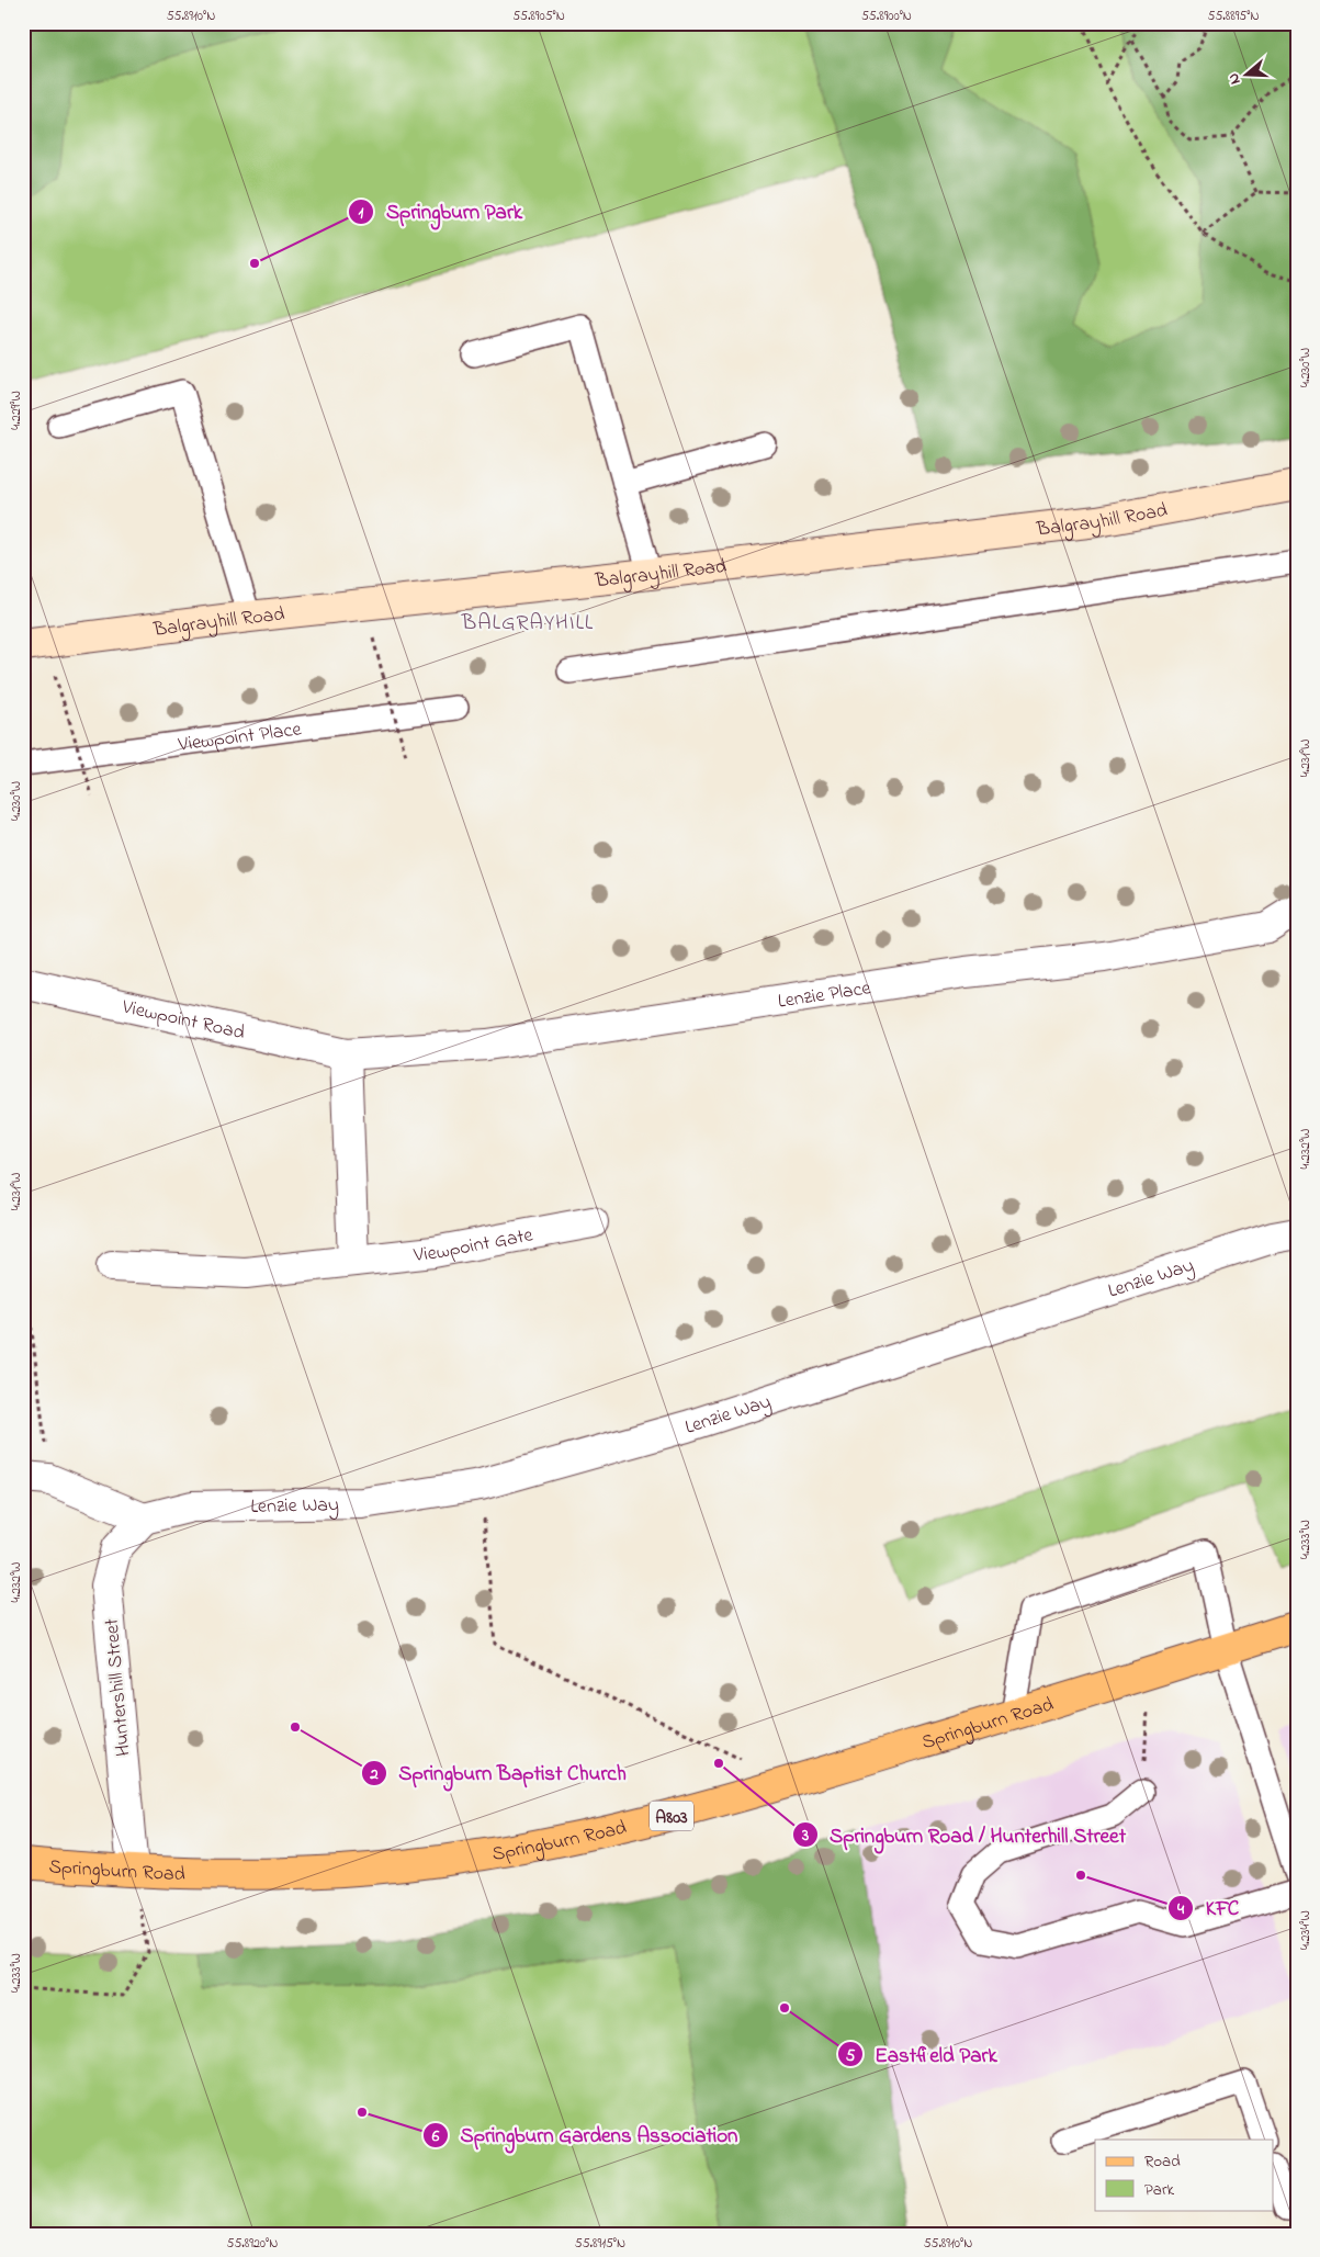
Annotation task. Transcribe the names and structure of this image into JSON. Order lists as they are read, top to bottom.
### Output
{
  "streets": {
    "main road": ["Springburn Road", "A803"],
    "street": [
      "Balgrayhill Road",
      "Lenzie Place",
      "Viewpoint Road",
      "Viewpoint Gate",
      "Lenzie Way",
      "Huntershill Street"
    ],
    "lane": ["Viewpoint Place"]
  },
  "crossings": [
    ["Lenzie Place", "Viewpoint Road"],
    ["Lenzie Way", "Huntershill Street"],
    ["Huntershill Street", "Springburn Road"]
  ],
  "districts": ["BALGRAYHILL"],
  "places": [
    "Springburn Park",
    "Springburn Baptist Church",
    "Springburn Road / Hunterhill Street",
    "KFC",
    "Eastfield Park",
    "Springburn Gardens Association"
  ],
  "legend": ["Road", "Park"],
  "north": "left",
  "coordinates": [
    "55.8910°N",
    "55.8905°N",
    "55.8900°N",
    "55.8895°N",
    "4.230°W",
    "4.229°W",
    "4.231°W",
    "4.232°W",
    "4.233°W",
    "4.234°W",
    "55.8920°N",
    "55.8915°N"
  ]
}
